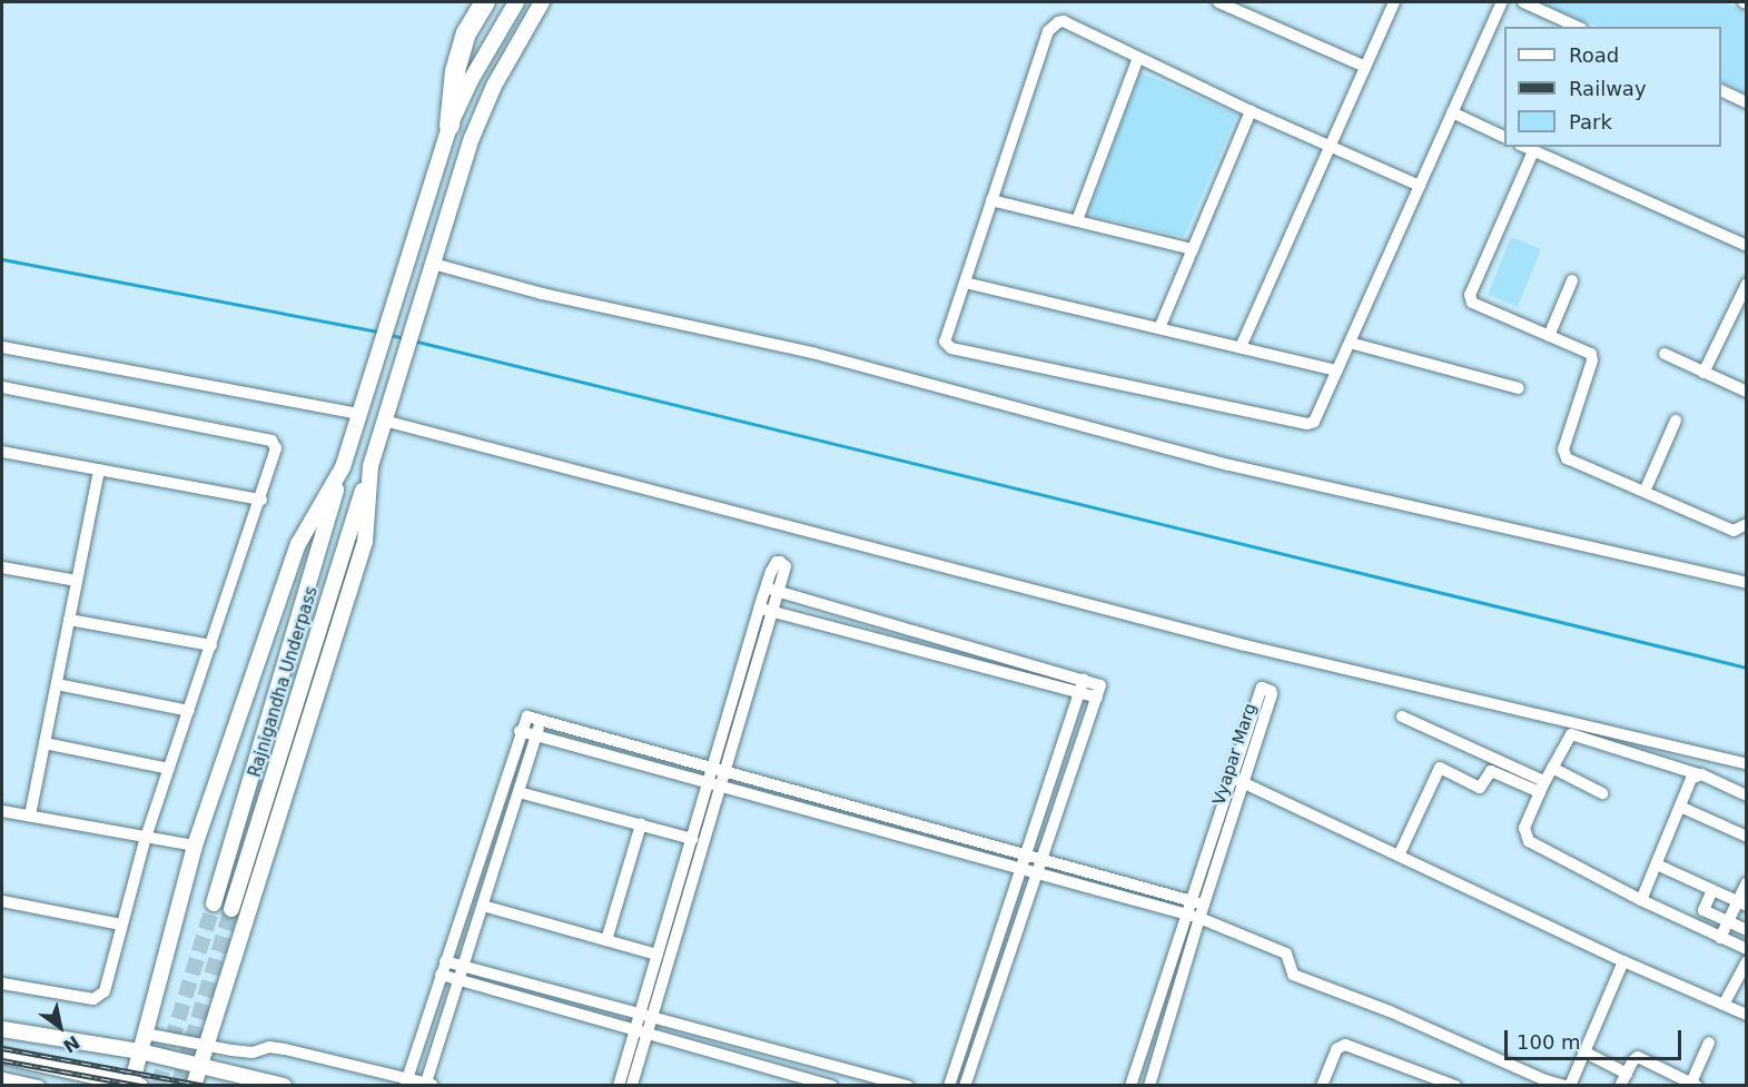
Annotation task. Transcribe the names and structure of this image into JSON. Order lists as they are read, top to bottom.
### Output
{
  "streets": {
    "main road": ["Rajnigandha Underpass"],
    "street": ["Vyapar Marg"]
  },
  "legend": ["Road", "Railway", "Park"],
  "scale_bar": "100 m",
  "north": "bottom right"
}
